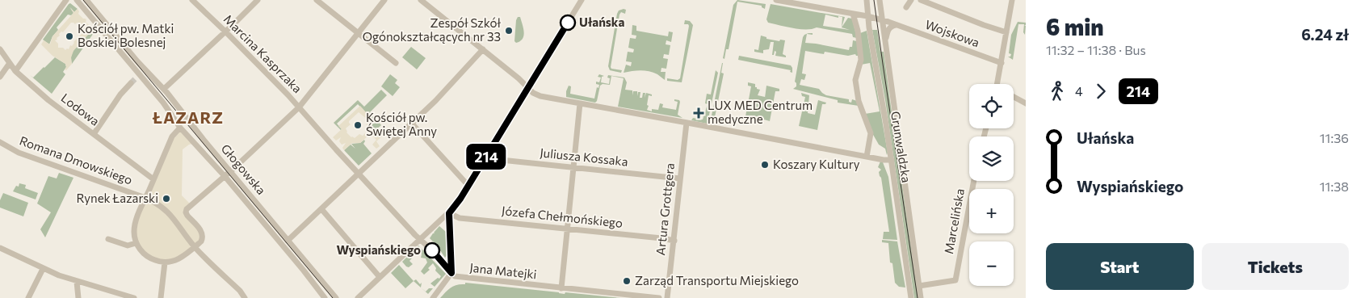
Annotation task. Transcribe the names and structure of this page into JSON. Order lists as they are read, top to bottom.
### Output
{
  "streets": {
    "street": [
      "Wojskowa",
      "Marcina Kasprzaka",
      "Lodowa",
      "Grunwaldzka",
      "Juliusza Kossaka",
      "Romana Dmowskiego",
      "Głogowska",
      "Artura Grottgera",
      "Józefa Chełmońskiego",
      "Marcelińska",
      "Jana Matejki"
    ]
  },
  "crossings": [
    ["Wojskowa", "Grunwaldzka"],
    ["Marcina Kasprzaka", "Jana Matejki"],
    ["Grunwaldzka", "Marcelińska"],
    ["Juliusza Kossaka", "Artura Grottgera"],
    ["Artura Grottgera", "Józefa Chełmońskiego"]
  ],
  "districts": ["ŁAZARZ"],
  "places": {
    "other": [
      "Ułańska",
      "Zespół Szkół Ogónokształcących nr 33",
      "Kościół pw. Matki Boskiej Bolesnej",
      "Kościół pw. Świętej Anny",
      "Koszary Kultury",
      "Rynek Łazarski",
      "Wyspiańskiego",
      "Zarząd Transportu Miejskiego"
    ],
    "health": ["LUX MED Centrum medyczne"]
  },
  "lines": ["bus line 214"],
  "page": {
    "on_map": "214",
    "heading": ["6 min", "11:32 – 11:38 · Bus", "6.24 zł"],
    "legs": ["4", "214"],
    "map_buttons": ["+", "−"],
    "list": [
      {
        "name": "Ułańska",
        "value": "11:36"
      },
      {
        "name": "Wyspiańskiego",
        "value": "11:38"
      }
    ],
    "buttons": ["Start", "Tickets"]
  }
}
